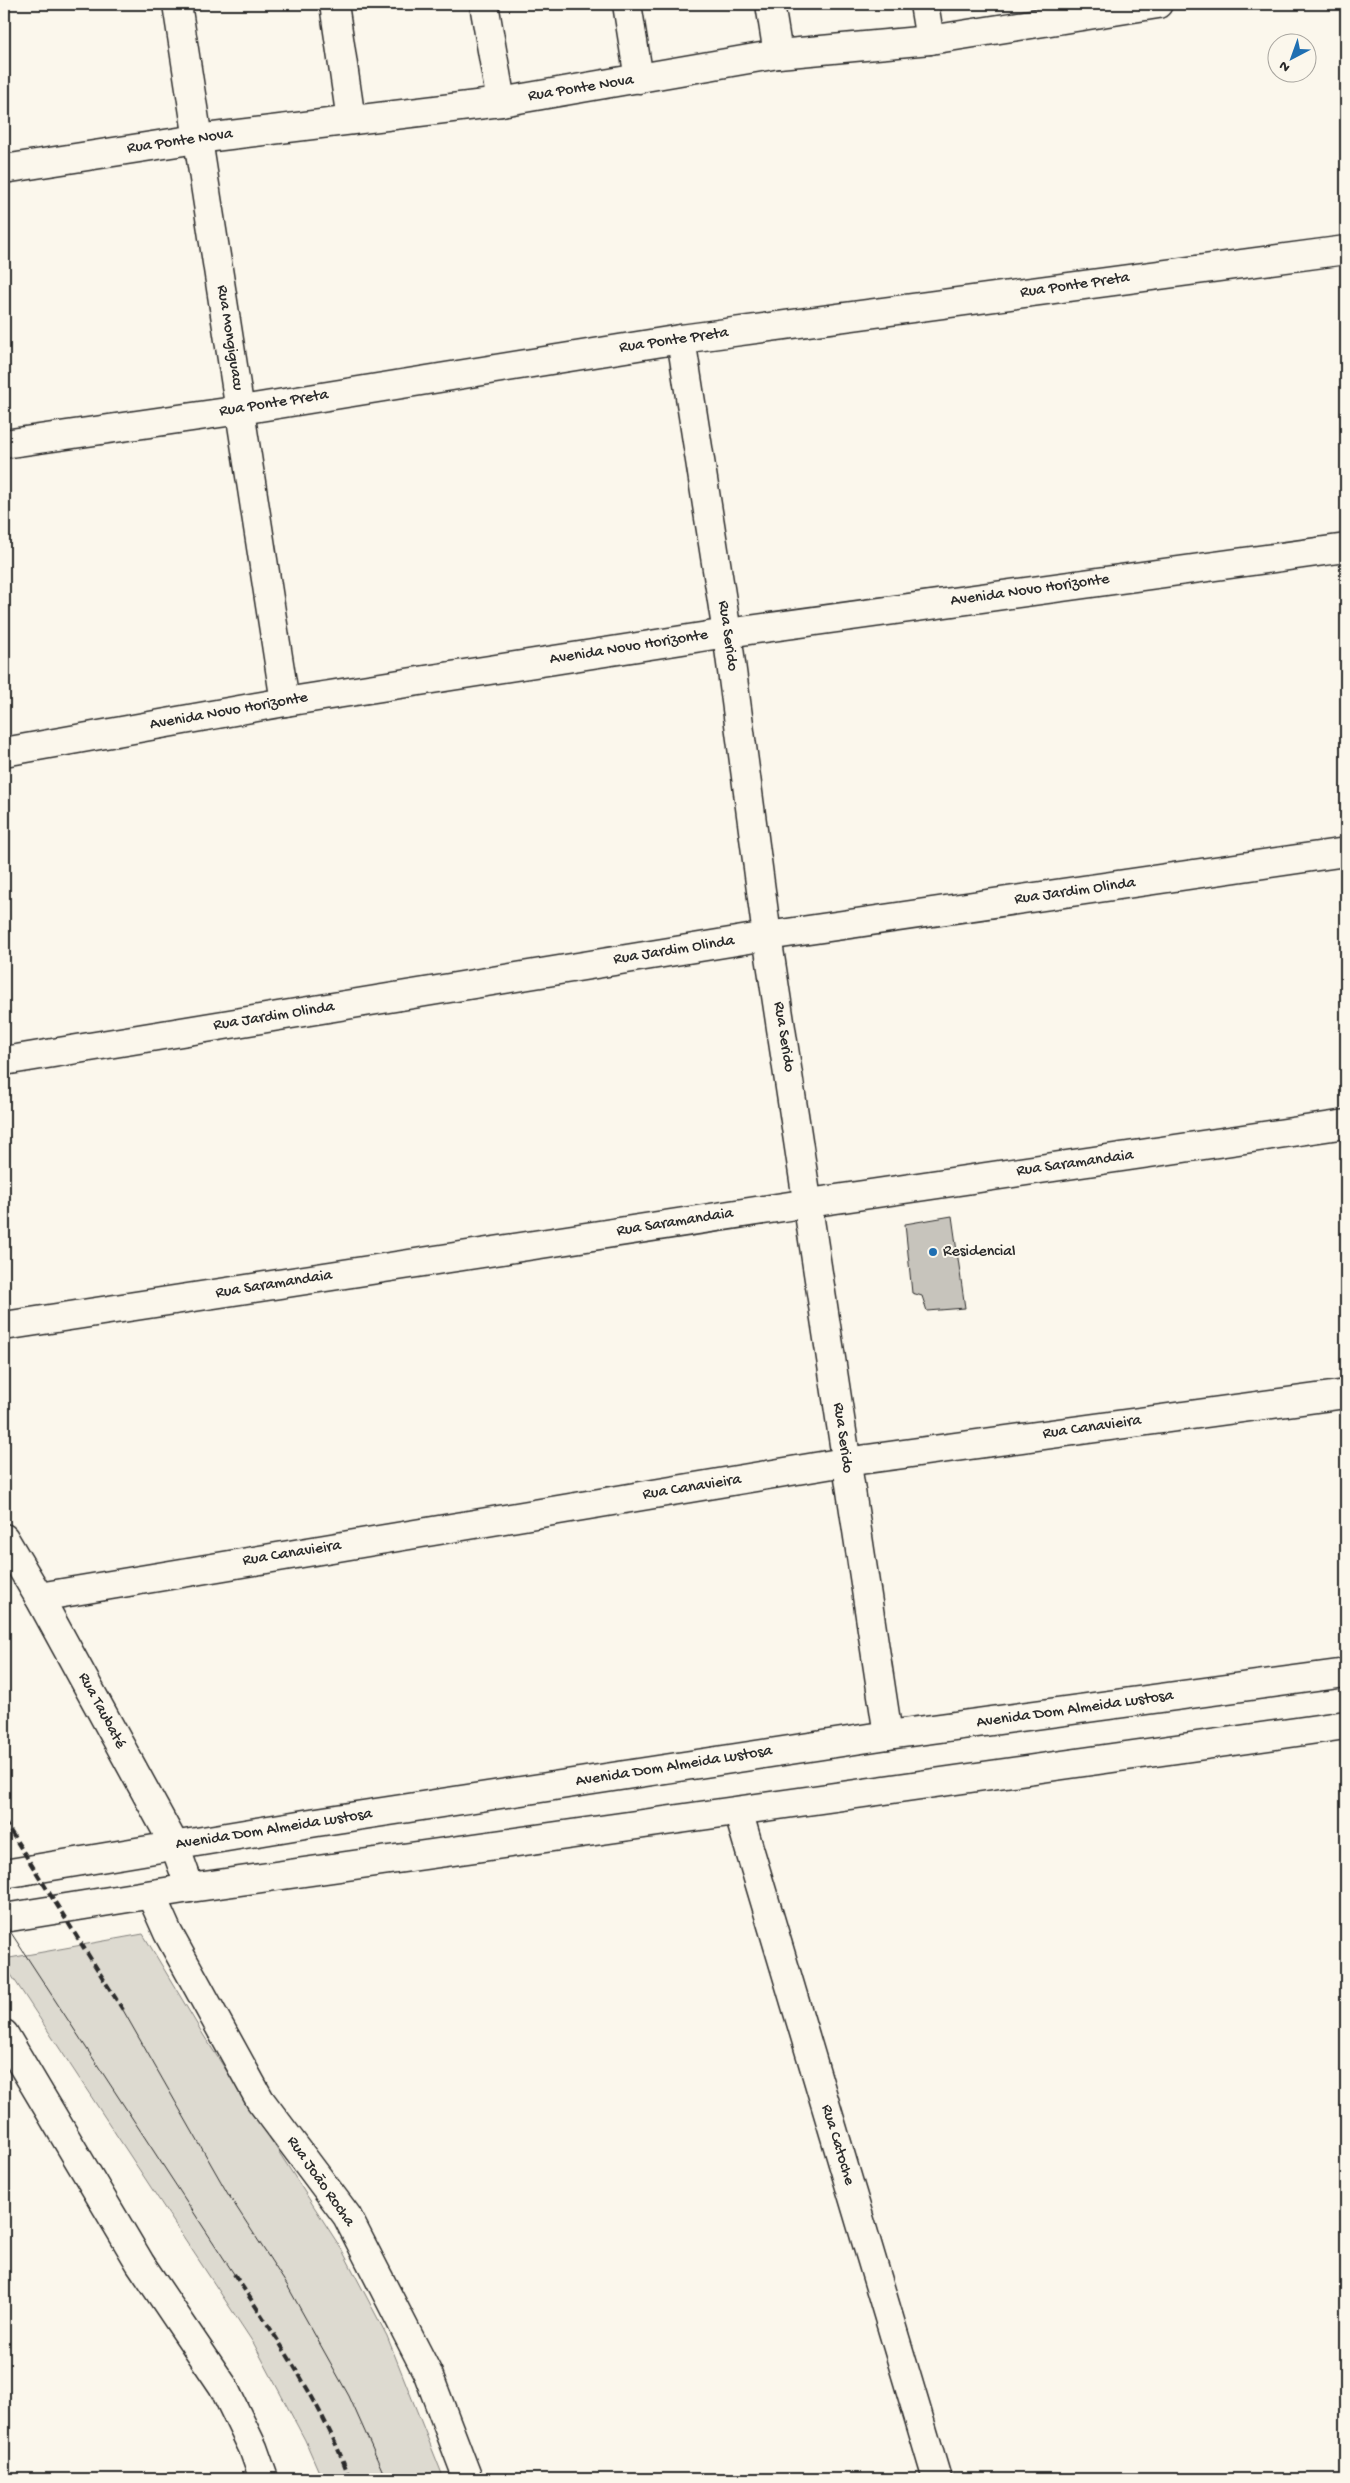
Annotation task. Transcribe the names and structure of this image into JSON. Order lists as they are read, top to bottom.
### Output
{
  "streets": {
    "street": [
      "Rua Ponte Nova",
      "Rua Ponte Preta",
      "Rua Mongiguacu",
      "Avenida Novo Horizonte",
      "Rua Serido",
      "Rua Jardim Olinda",
      "Rua Saramandaia",
      "Rua Canavieira",
      "Avenida Dom Almeida Lustosa",
      "Rua Taubaté",
      "Rua Catoche",
      "Rua João Rocha"
    ]
  },
  "crossings": [
    ["Rua Ponte Nova", "Rua Mongiguacu"],
    ["Rua Ponte Preta", "Rua Mongiguacu"],
    ["Rua Ponte Preta", "Rua Serido"],
    ["Rua Mongiguacu", "Avenida Novo Horizonte"],
    ["Avenida Novo Horizonte", "Rua Serido"],
    ["Rua Serido", "Rua Jardim Olinda"],
    ["Rua Serido", "Rua Saramandaia"],
    ["Rua Serido", "Rua Canavieira"],
    ["Rua Serido", "Avenida Dom Almeida Lustosa"],
    ["Rua Canavieira", "Rua Taubaté"],
    ["Avenida Dom Almeida Lustosa", "Rua Taubaté"]
  ],
  "places": ["Residencial"],
  "north": "bottom left"
}
